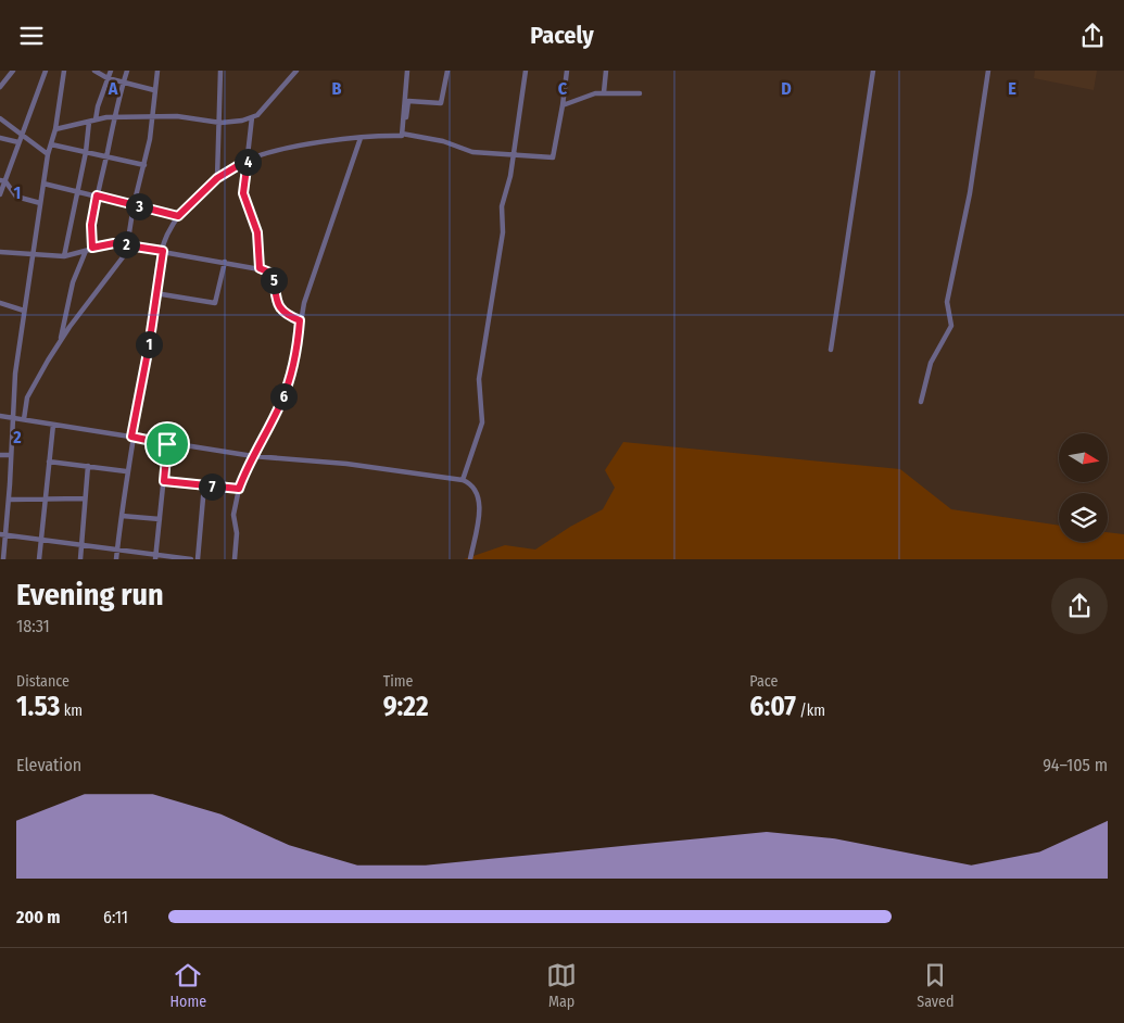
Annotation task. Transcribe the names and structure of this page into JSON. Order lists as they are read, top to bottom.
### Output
{
  "north": "right",
  "page": {
    "header": "Pacely",
    "pins": [
      "4",
      "3",
      "2",
      "5",
      "1",
      "6",
      "7"
    ],
    "heading": ["Evening run", "18:31"],
    "stats": [
      ["Distance", "1.53 km"],
      ["Time", "9:22"],
      ["Pace", "6:07 /km"]
    ],
    "chart": ["Elevation", "94–105 m"],
    "list": [
      {
        "name": "200 m",
        "note": "6:11"
      }
    ],
    "tabs": ["Home", "Map", "Saved"]
  },
  "grid": {
    "columns": [
      "A",
      "B",
      "C",
      "D",
      "E"
    ],
    "rows": ["1", "2"]
  }
}
